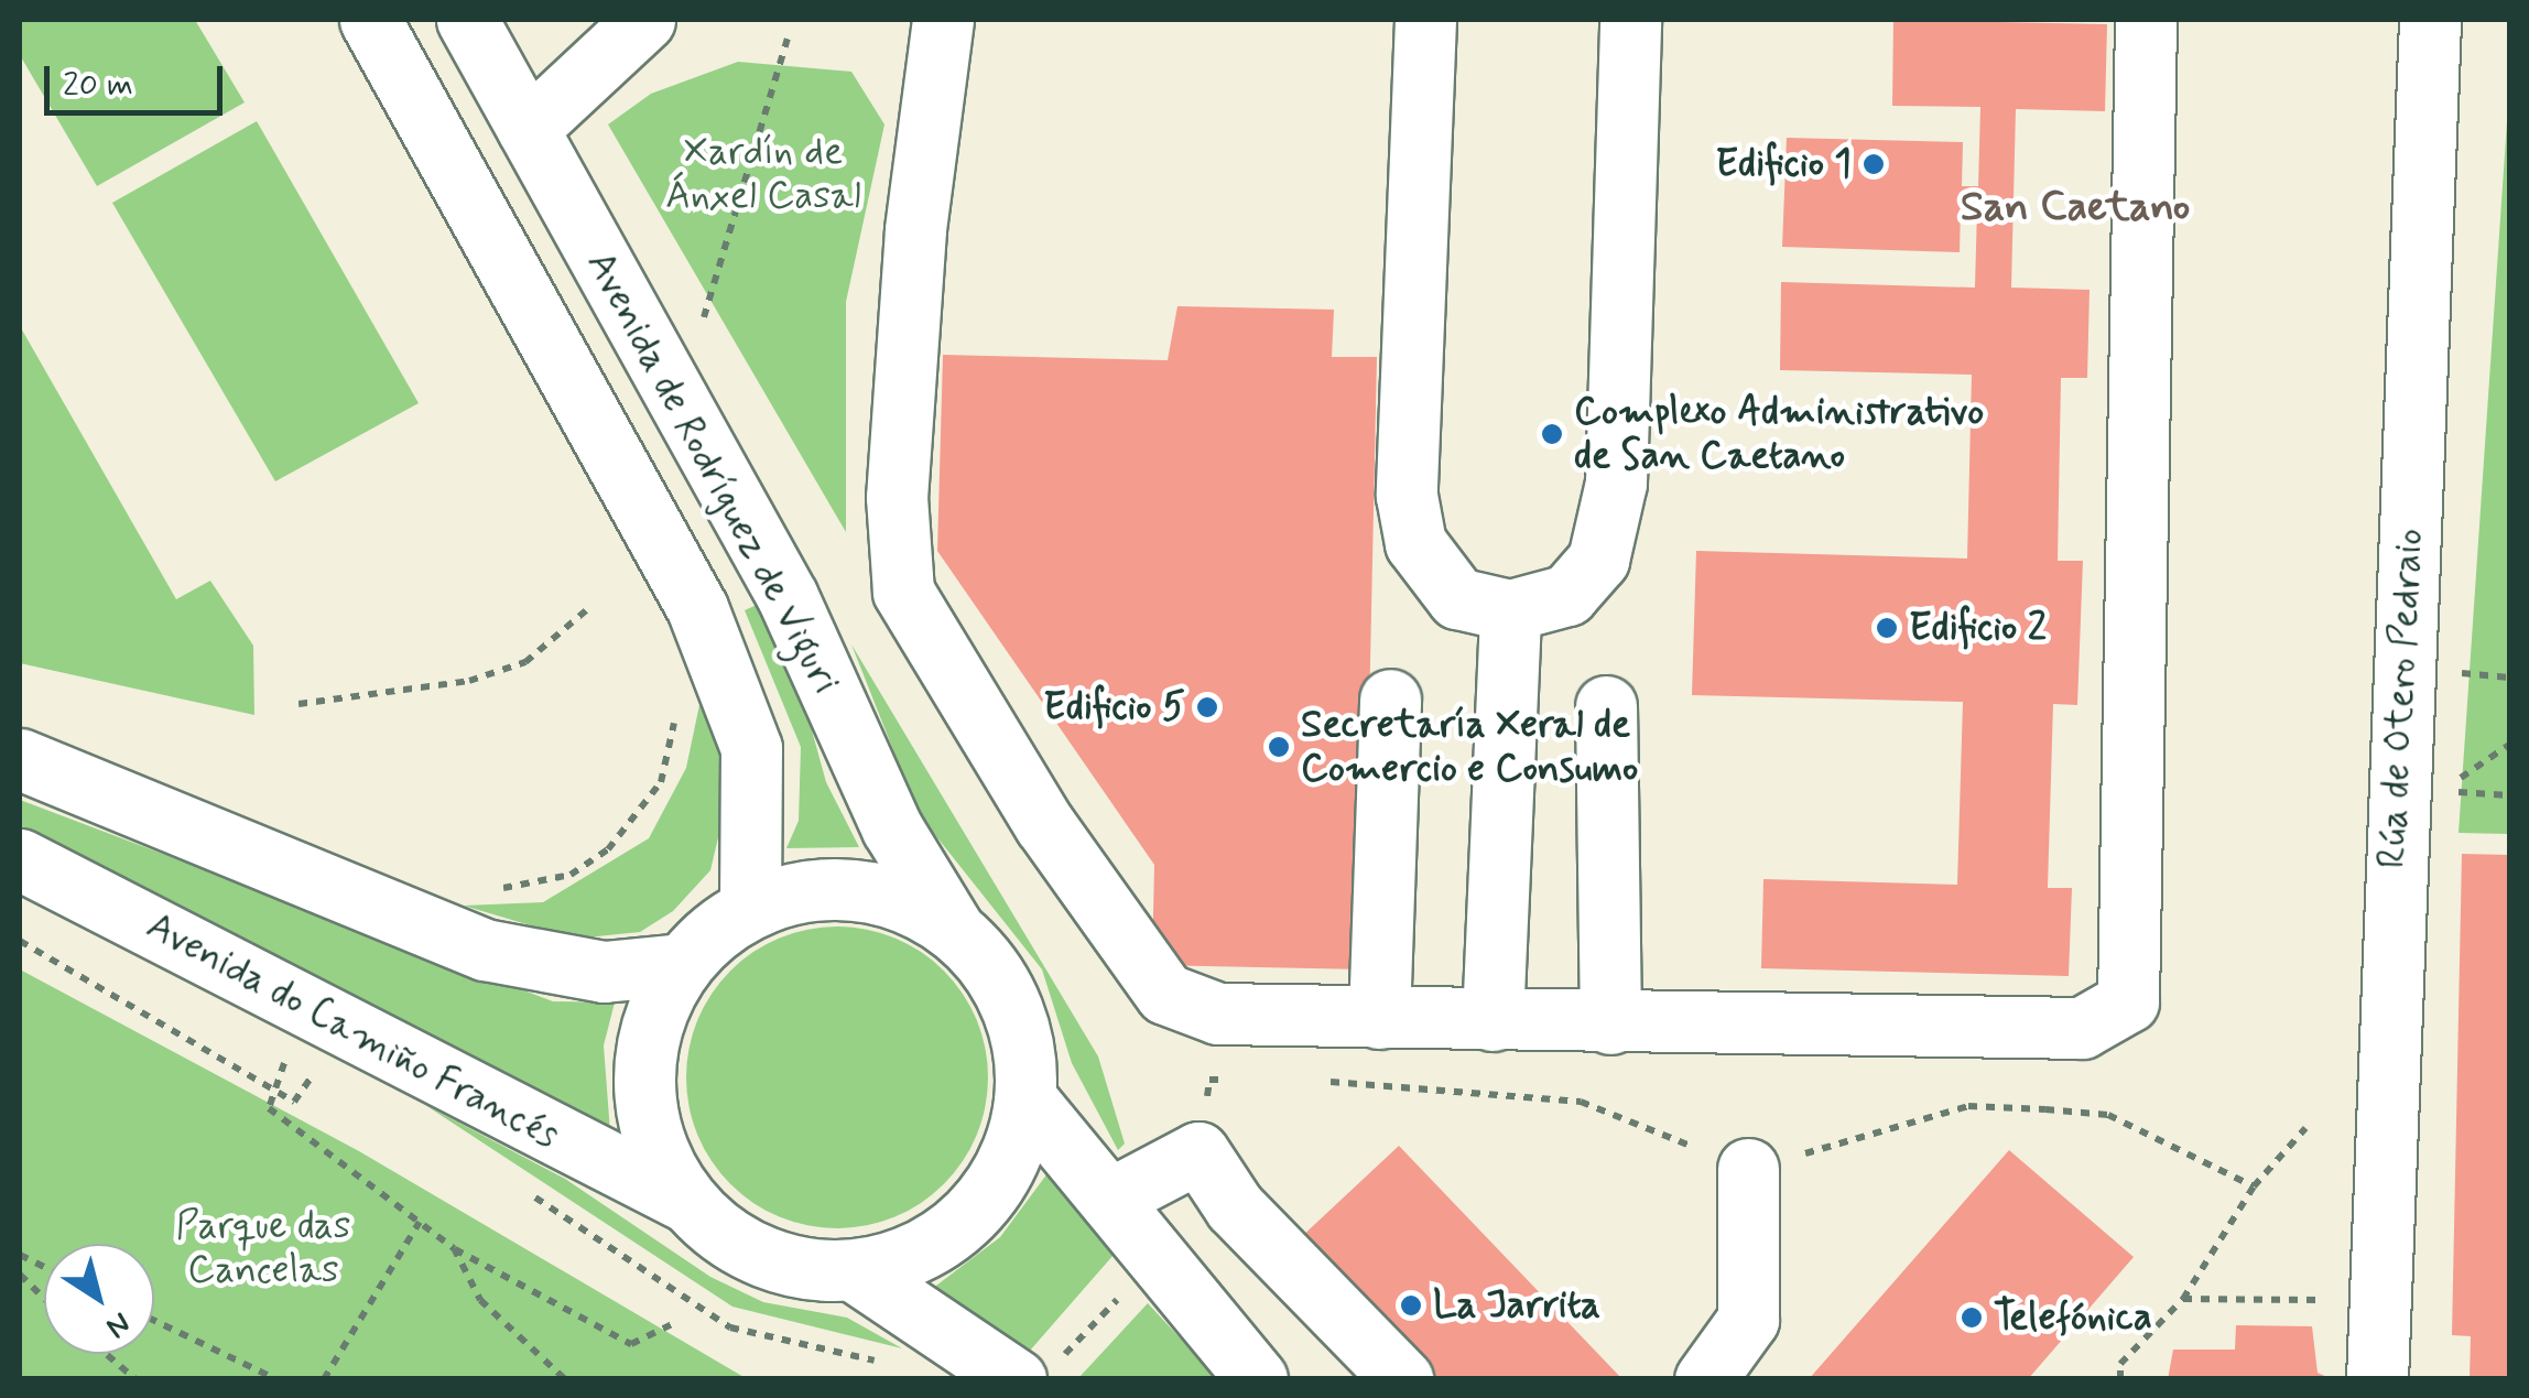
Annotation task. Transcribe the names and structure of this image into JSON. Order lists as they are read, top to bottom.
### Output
{
  "streets": {
    "main road": ["Avenida de Rodríguez de Viguri", "Rúa de Otero Pedraio", "Avenida do Camiño Francés"]
  },
  "crossings": [
    ["Avenida de Rodríguez de Viguri", "Avenida do Camiño Francés"]
  ],
  "districts": ["San Caetano"],
  "parks": ["Xardín de Ánxel Casal", "Parque das Cancelas"],
  "places": [
    "Edificio 1",
    "Complexo Administrativo de San Caetano",
    "Edificio 2",
    "Edificio 5",
    "Secretaría Xeral de Comercio e Consumo",
    "La Jarrita",
    "Telefónica"
  ],
  "scale_bar": "20 m",
  "north": "bottom right"
}
